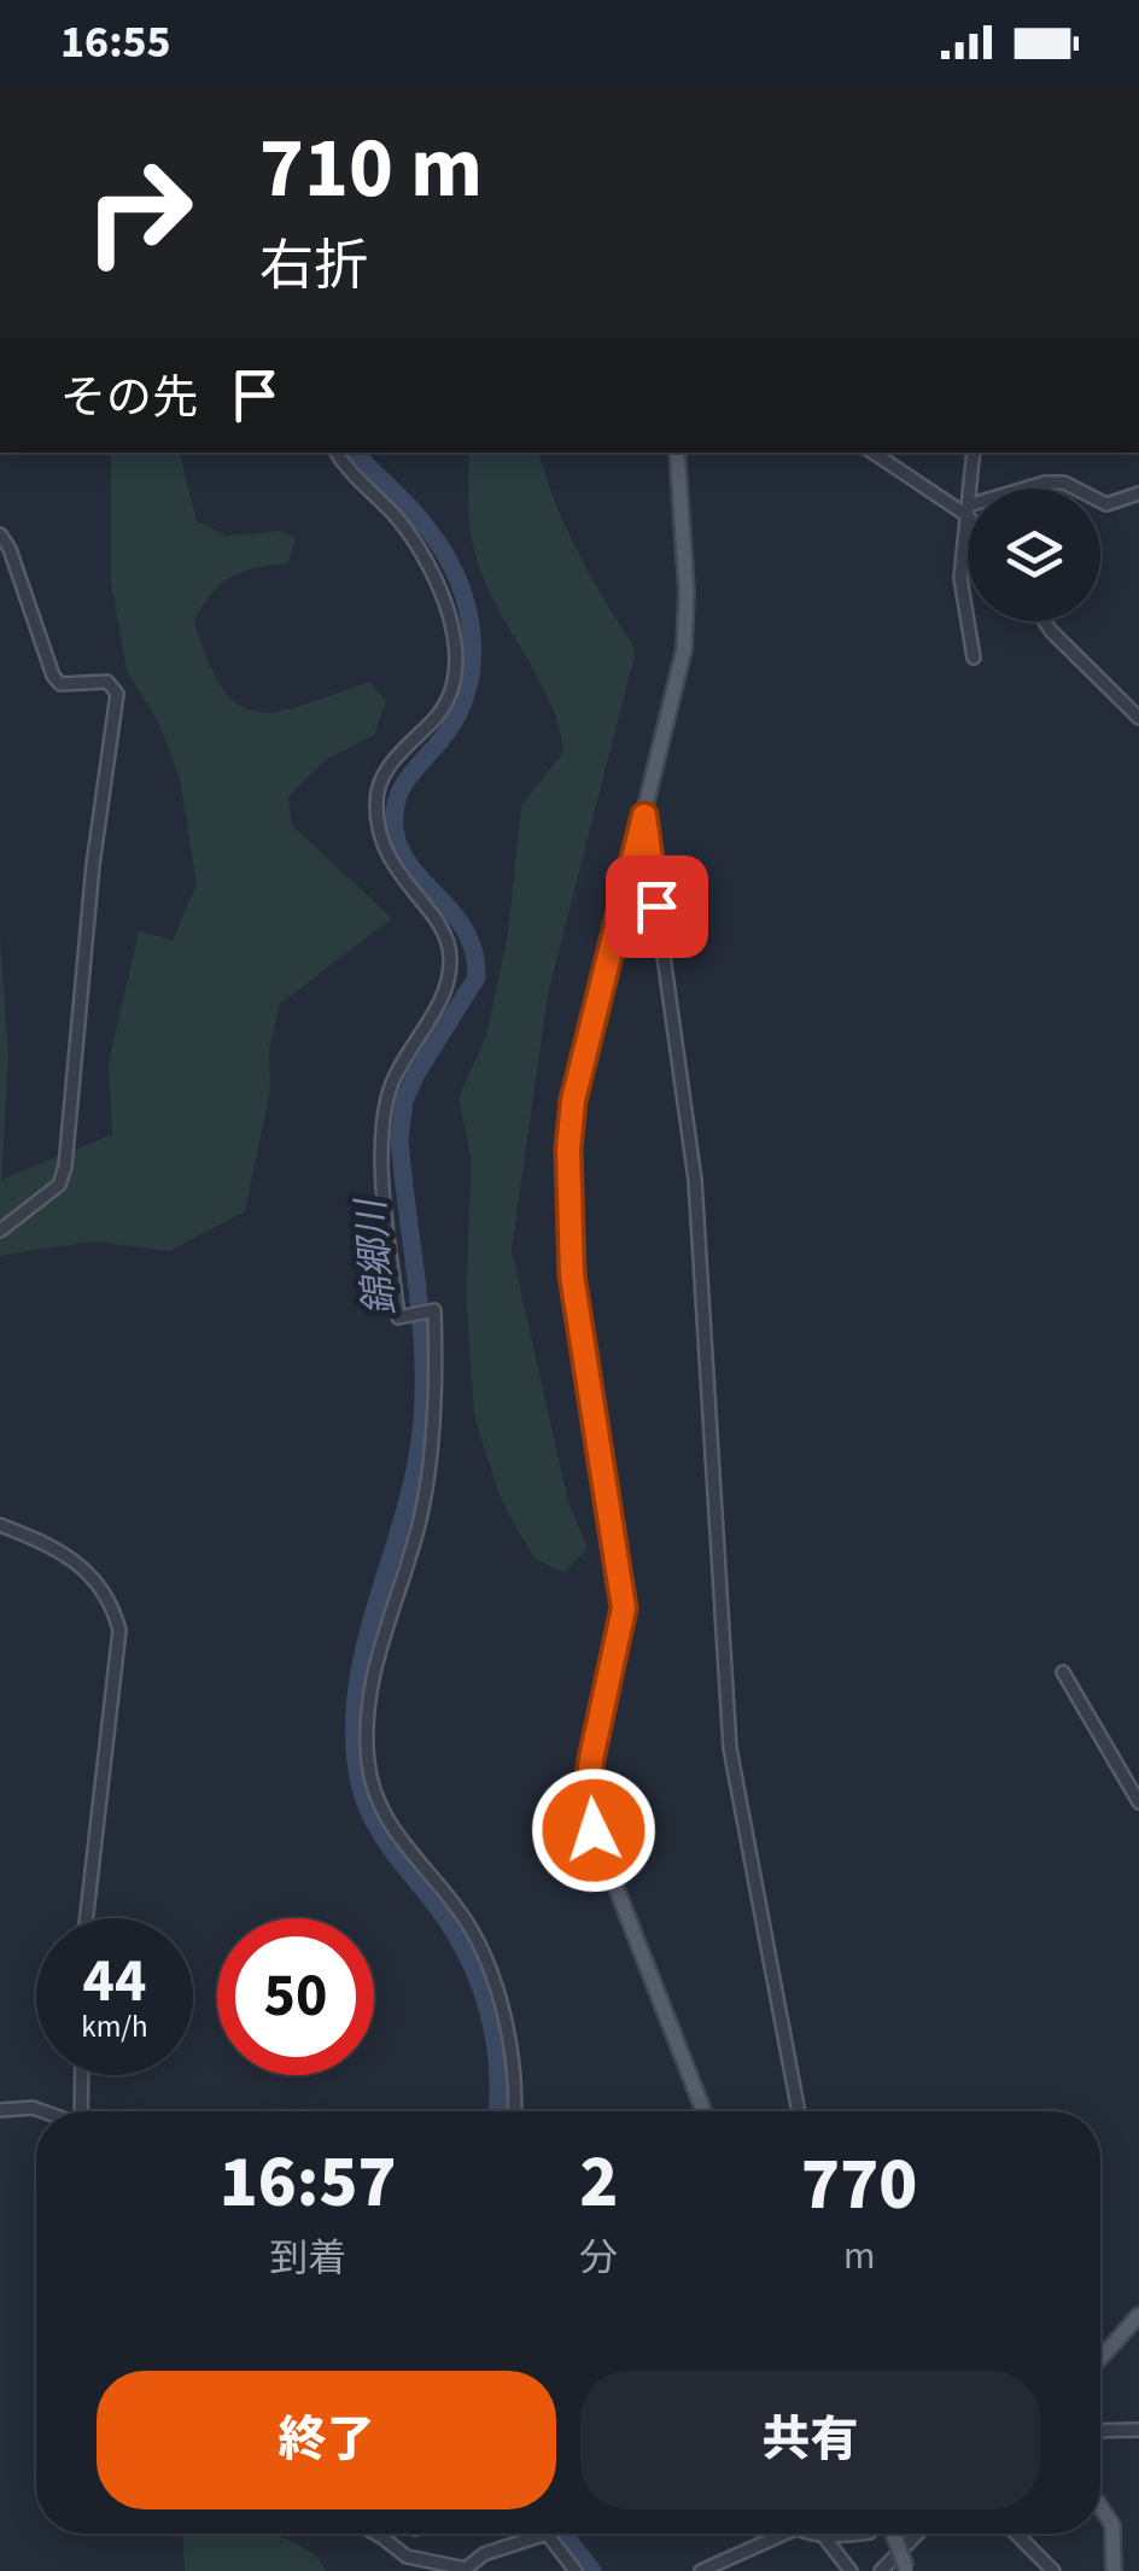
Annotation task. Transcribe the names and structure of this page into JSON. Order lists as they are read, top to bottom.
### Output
{
  "water": ["錦郷川"],
  "page": {
    "status": "16:55",
    "turn": ["710 m", "右折"],
    "then": "その先",
    "speed": "44 km/h",
    "limit": "50",
    "eta": [
      "16:57",
      "到着",
      "2",
      "分",
      "770",
      "m"
    ],
    "buttons": ["終了", "共有"]
  }
}
